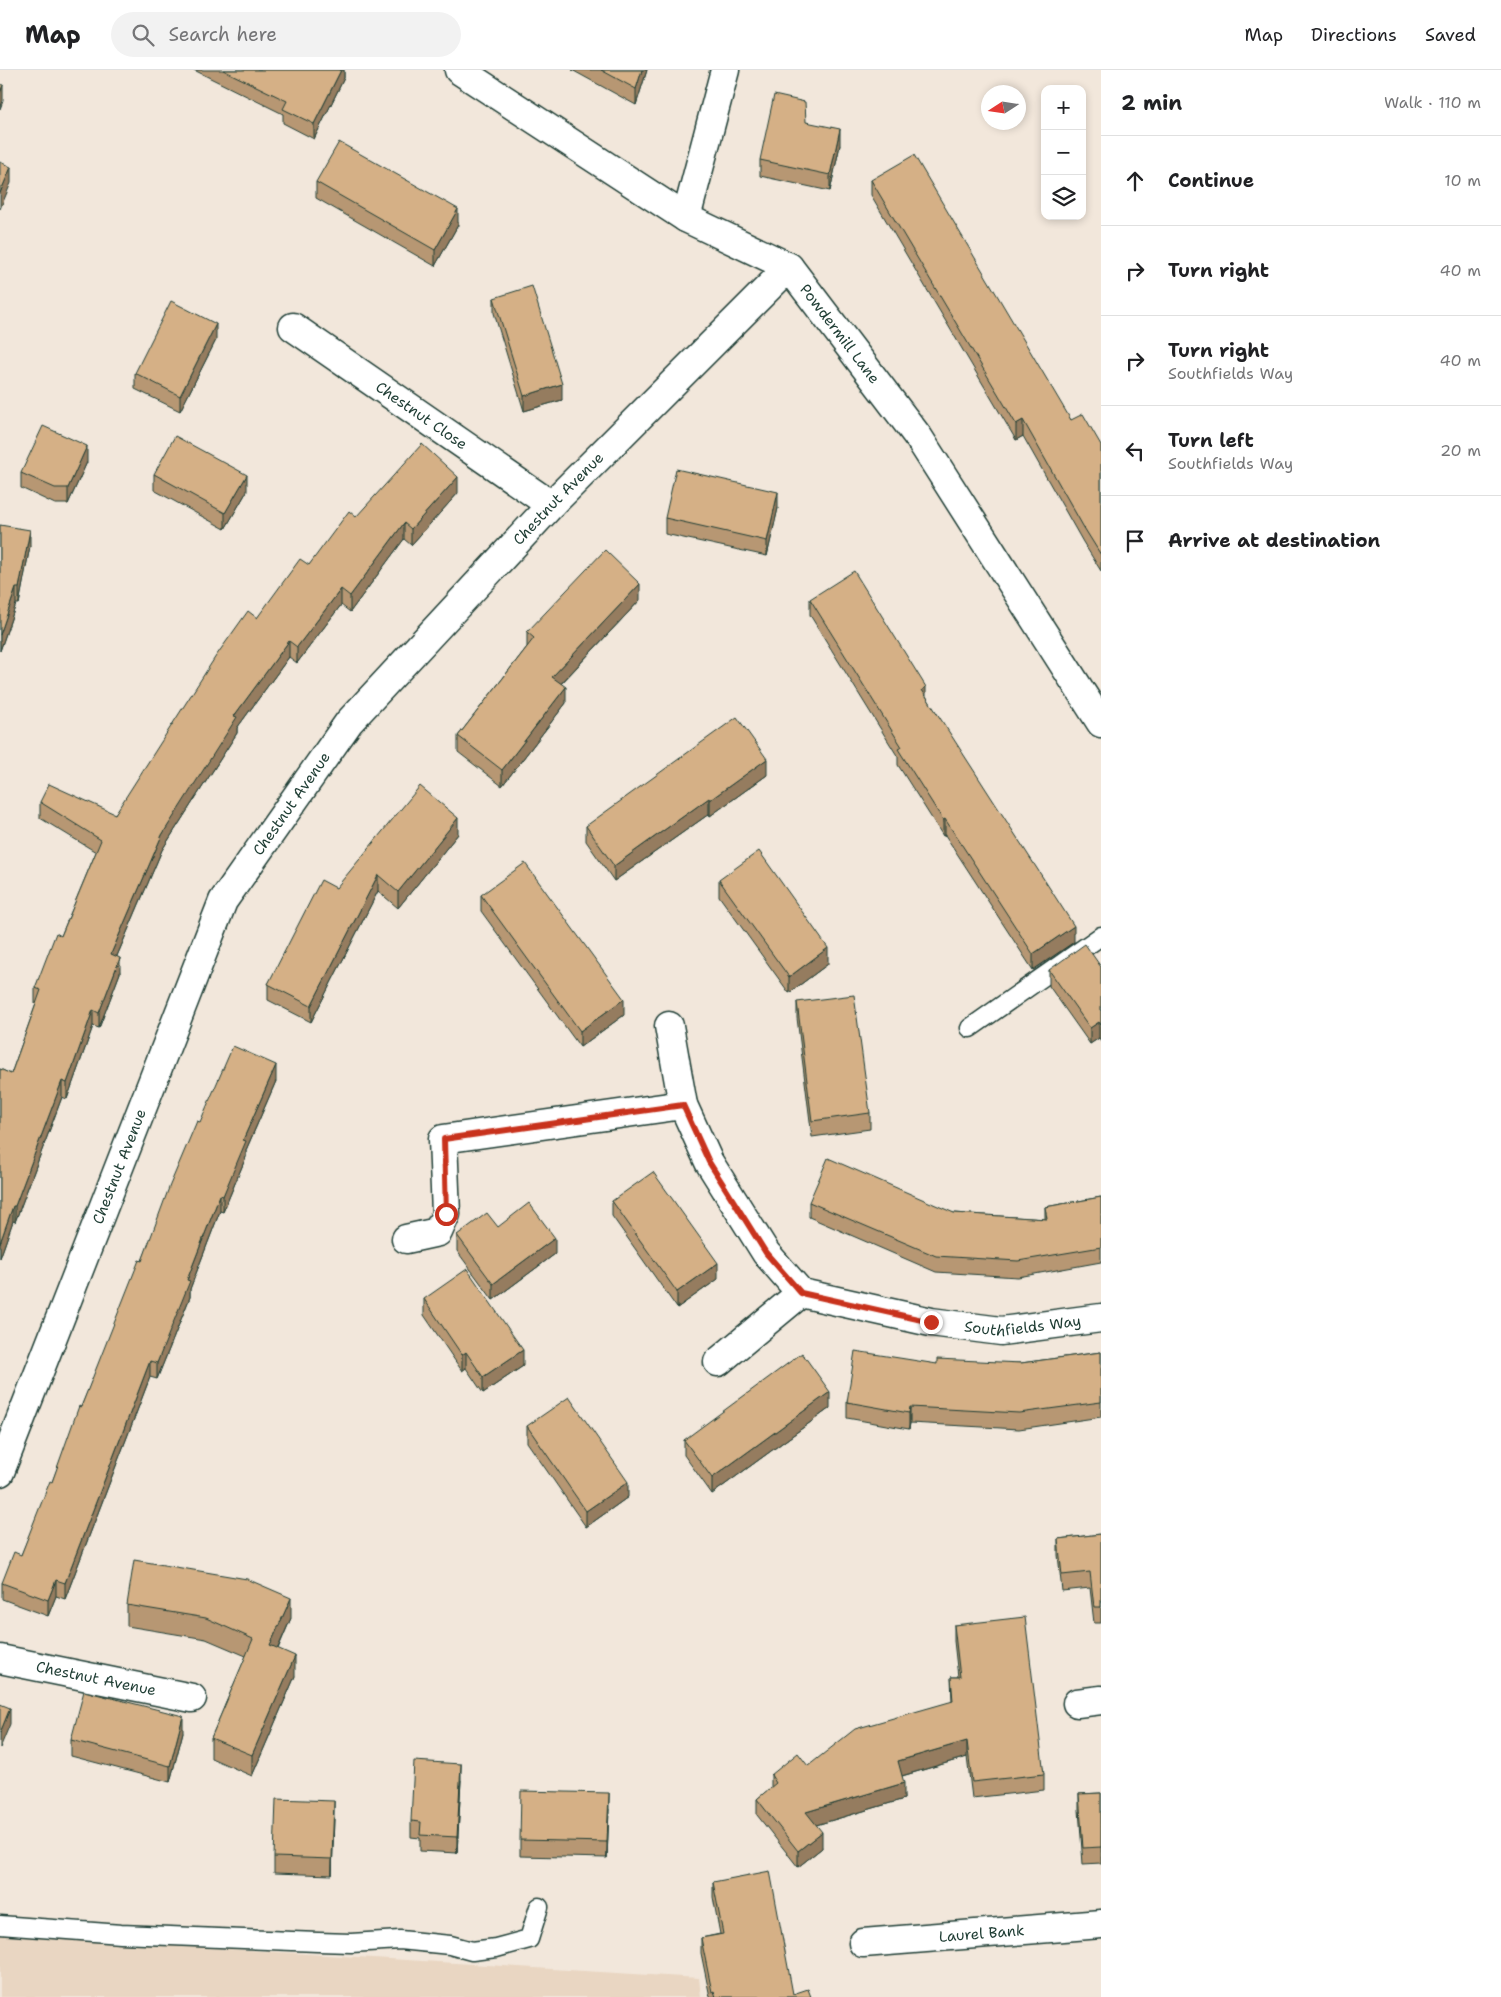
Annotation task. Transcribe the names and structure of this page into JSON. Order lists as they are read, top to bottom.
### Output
{
  "streets": {
    "street": [
      "Powdermill Lane",
      "Chestnut Close",
      "Chestnut Avenue",
      "Southfields Way",
      "Laurel Bank"
    ]
  },
  "crossings": [
    ["Powdermill Lane", "Chestnut Avenue"],
    ["Chestnut Close", "Chestnut Avenue"]
  ],
  "north": "left",
  "page": {
    "header": "Map",
    "search": "Search here",
    "nav": ["Map", "Directions", "Saved"],
    "heading": ["2 min", "Walk · 110 m"],
    "map_buttons": ["+", "−"],
    "list": [
      ["Continue", "10 m"],
      ["Turn right", "40 m"],
      ["Turn right", "Southfields Way", "40 m"],
      ["Turn left", "Southfields Way", "20 m"],
      "Arrive at destination"
    ]
  }
}
